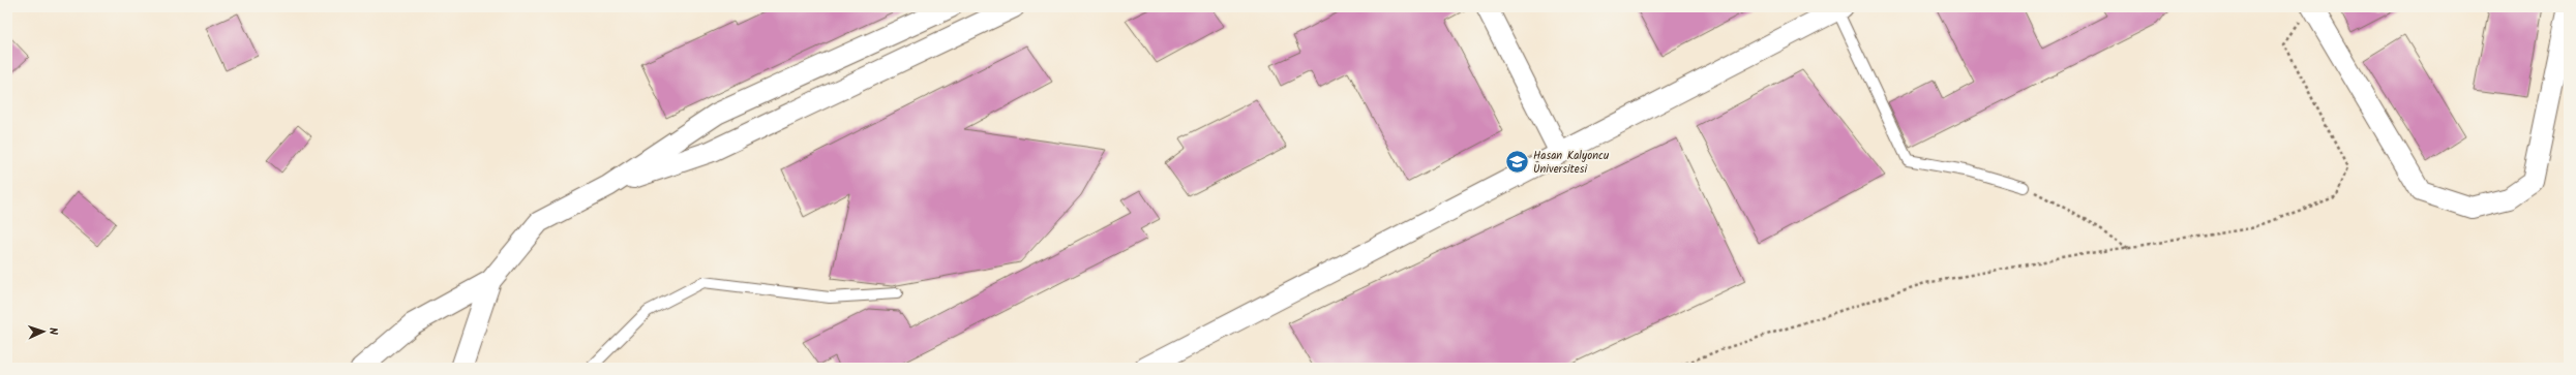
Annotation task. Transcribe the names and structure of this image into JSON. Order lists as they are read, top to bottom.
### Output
{
  "places": {
    "school or university": ["Hasan Kalyoncu Üniversitesi"]
  },
  "north": "right"
}
